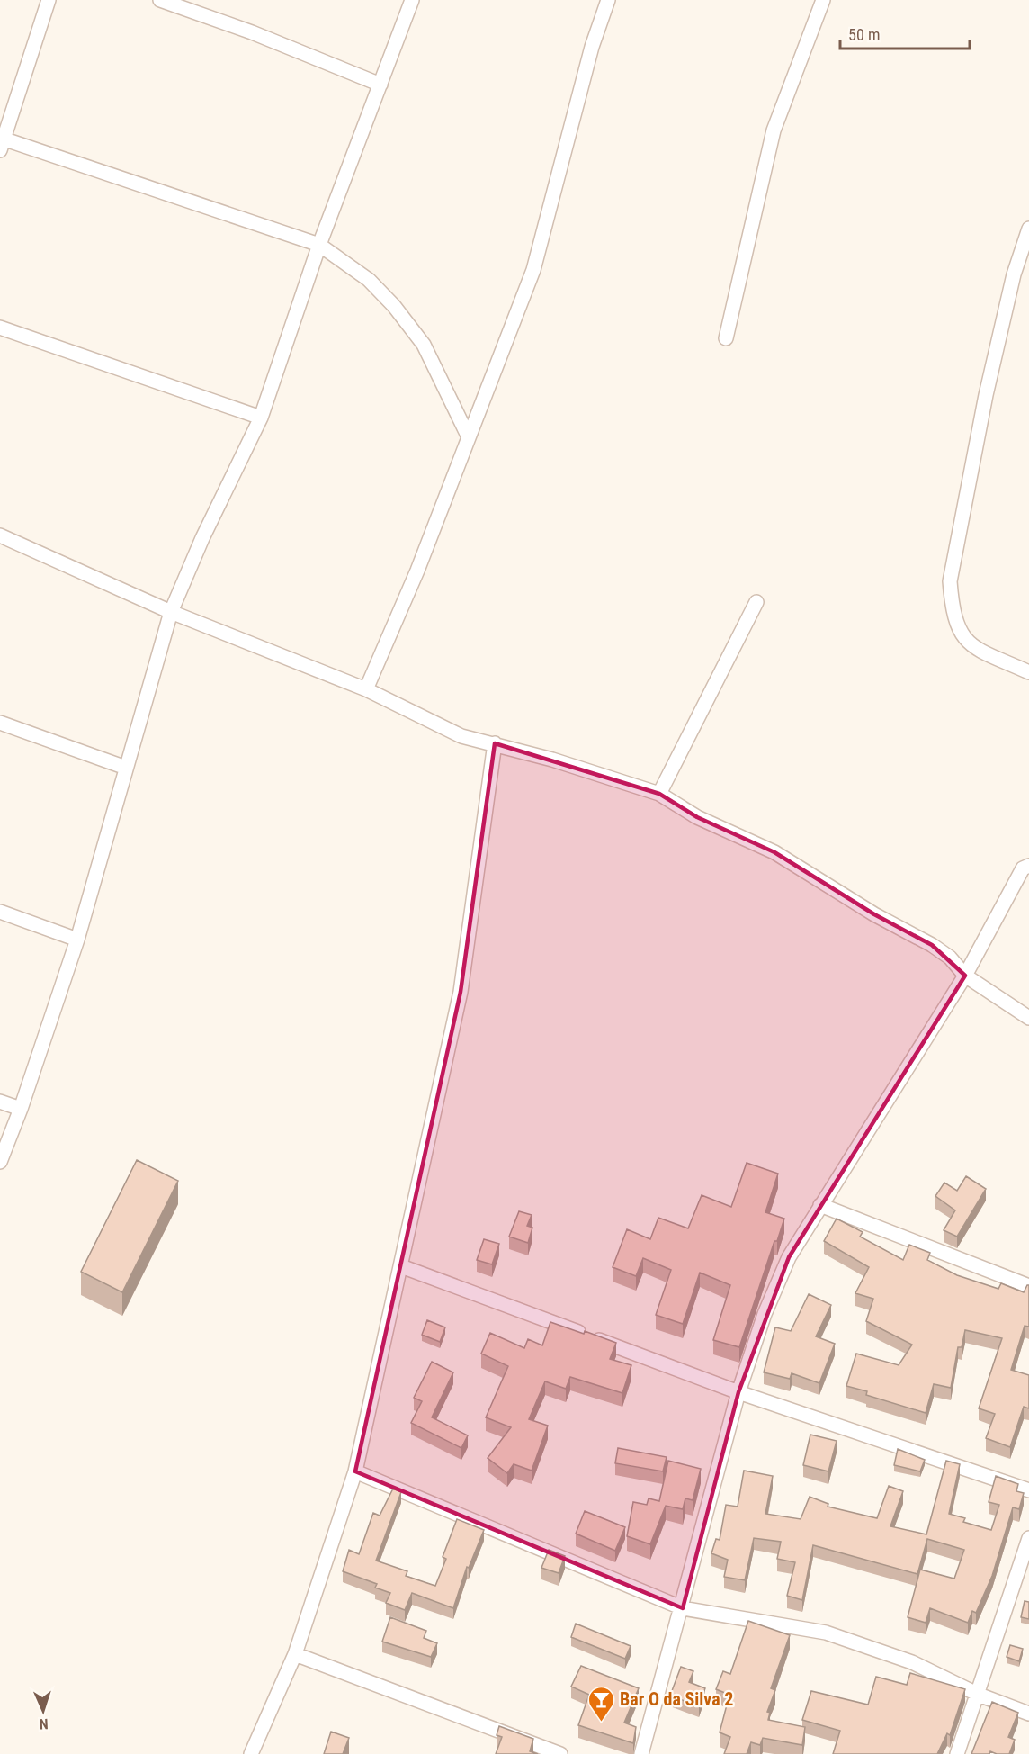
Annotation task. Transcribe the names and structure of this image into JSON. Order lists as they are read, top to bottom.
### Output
{
  "places": {
    "bar": ["Bar O da Silva 2"]
  },
  "scale_bar": "50 m",
  "north": "bottom"
}
